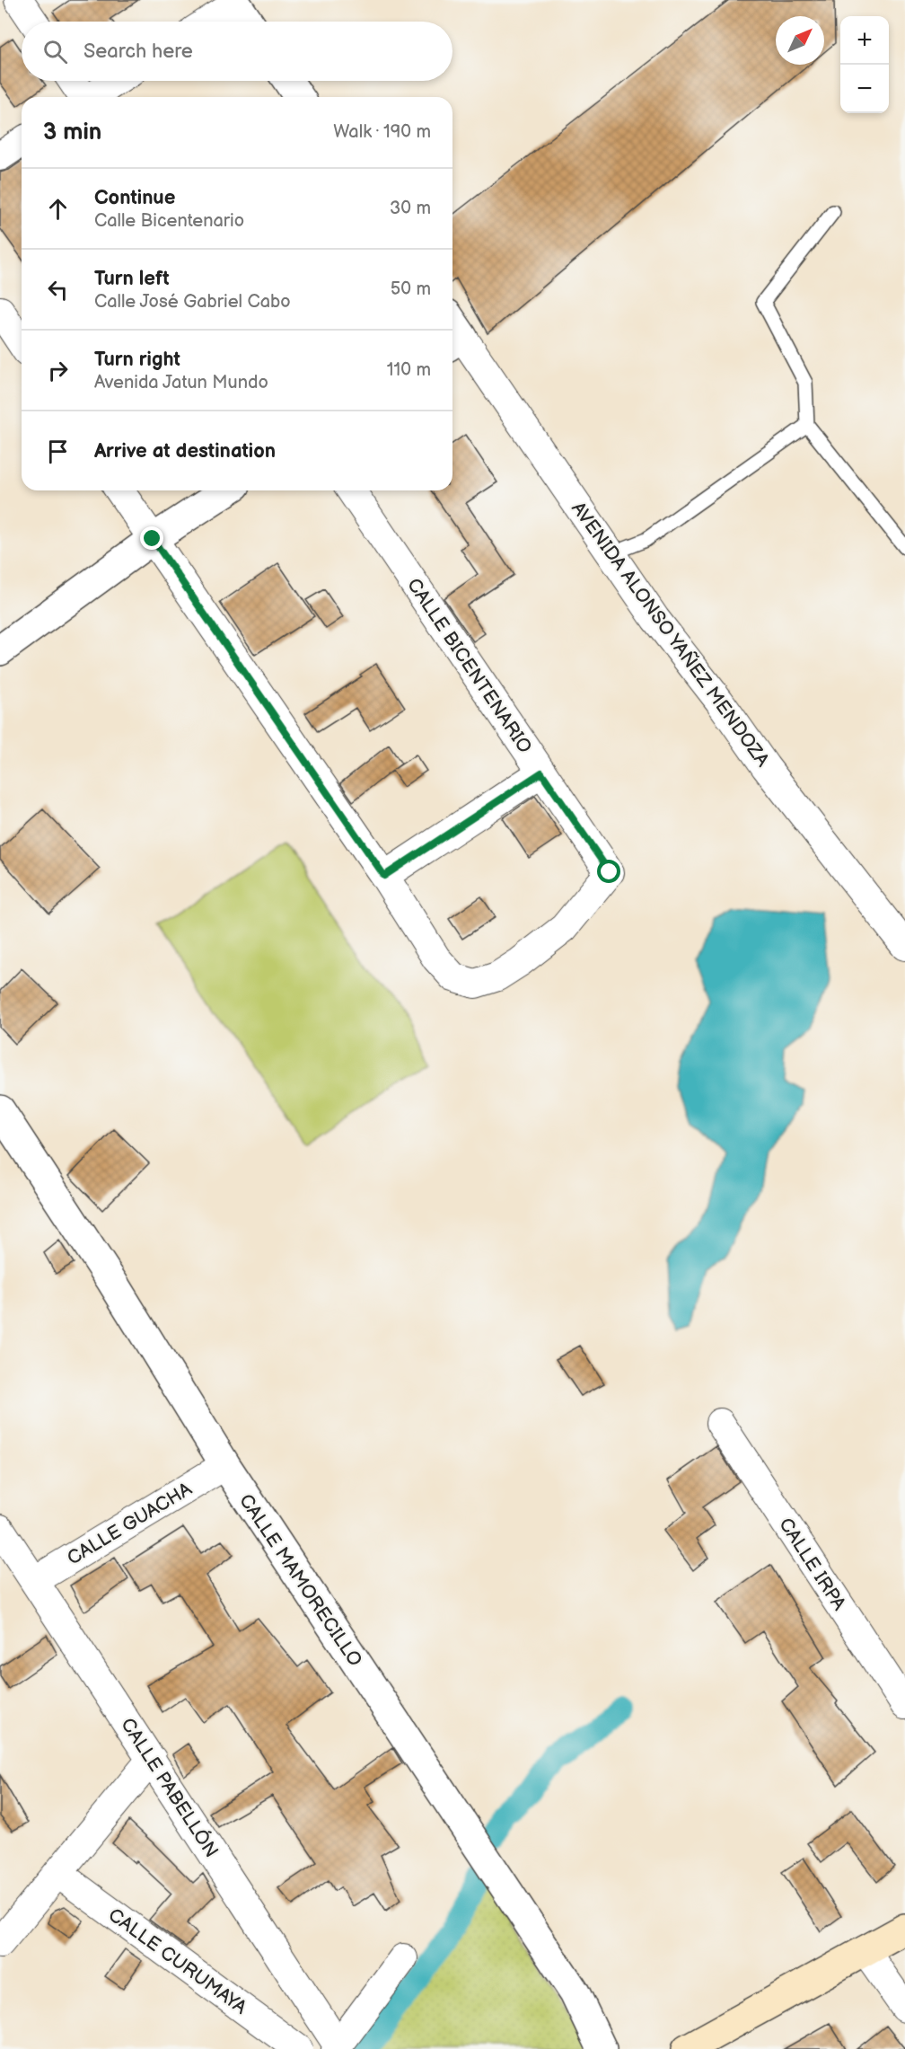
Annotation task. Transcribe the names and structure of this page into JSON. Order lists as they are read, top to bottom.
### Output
{
  "streets": {
    "street": [
      "AVENIDA ALONSO YAÑEZ MENDOZA",
      "CALLE BICENTENARIO",
      "CALLE GUACHA",
      "CALLE IRPA",
      "CALLE MAMORECILLO",
      "CALLE PABELLÓN",
      "CALLE CURUMAYA"
    ]
  },
  "crossings": [
    ["CALLE GUACHA", "CALLE MAMORECILLO"],
    ["CALLE GUACHA", "CALLE PABELLÓN"]
  ],
  "north": "top right",
  "page": {
    "map_buttons": ["+", "−"],
    "search": "Search here",
    "heading": ["3 min", "Walk · 190 m"],
    "list": [
      ["Continue", "Calle Bicentenario", "30 m"],
      ["Turn left", "Calle José Gabriel Cabo", "50 m"],
      ["Turn right", "Avenida Jatun Mundo", "110 m"],
      "Arrive at destination"
    ]
  }
}
